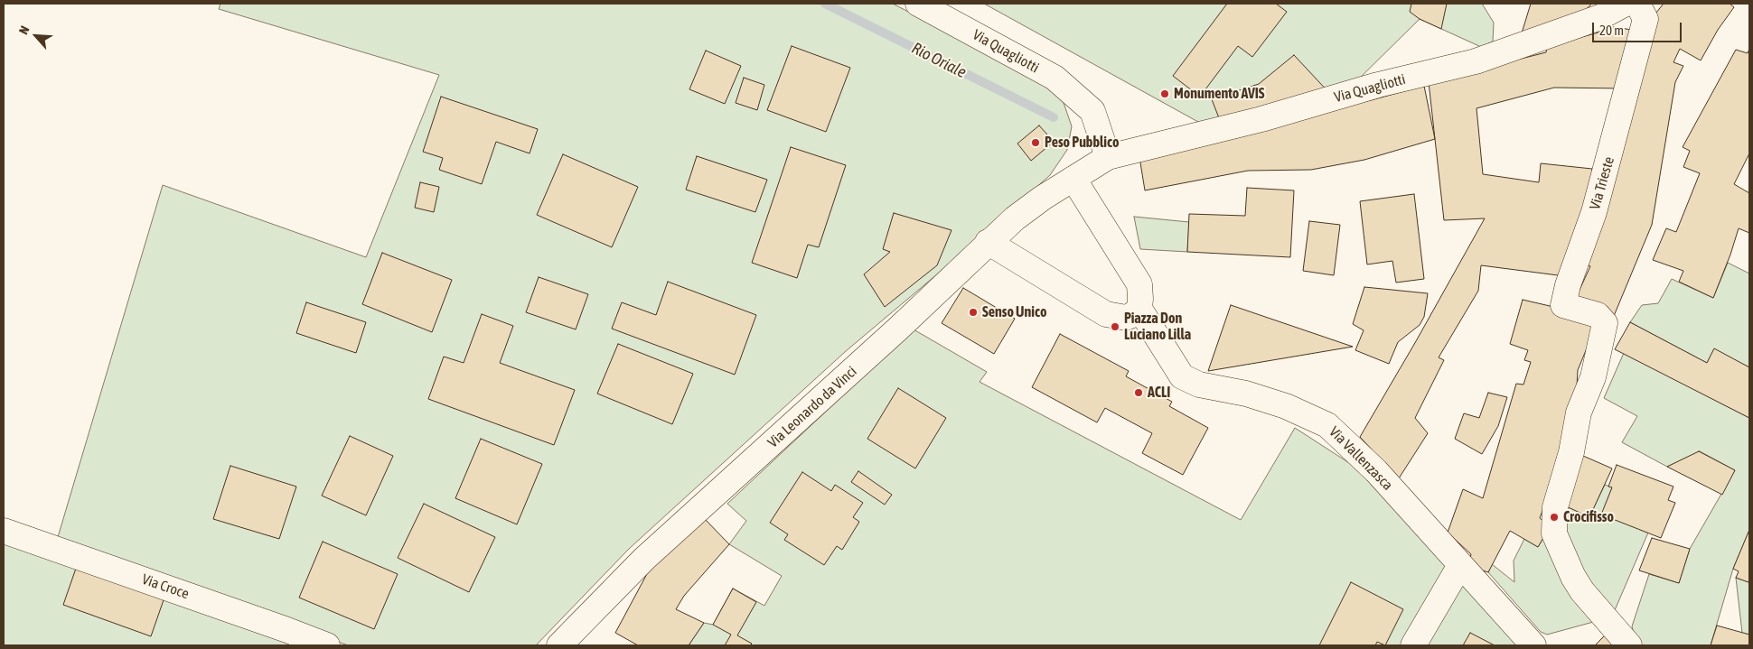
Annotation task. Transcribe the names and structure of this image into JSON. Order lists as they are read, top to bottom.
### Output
{
  "streets": {
    "street": [
      "Via Quagliotti",
      "Via Trieste",
      "Via Leonardo da Vinci",
      "Via Vallenzasca",
      "Via Croce"
    ]
  },
  "crossings": [
    ["Via Quagliotti", "Via Leonardo da Vinci"]
  ],
  "water": ["Rio Oriale"],
  "places": [
    "Monumento AVIS",
    "Peso Pubblico",
    "Senso Unico",
    "Piazza Don Luciano Lilla",
    "ACLI",
    "Crocifisso"
  ],
  "scale_bar": "20 m",
  "north": "top left"
}
